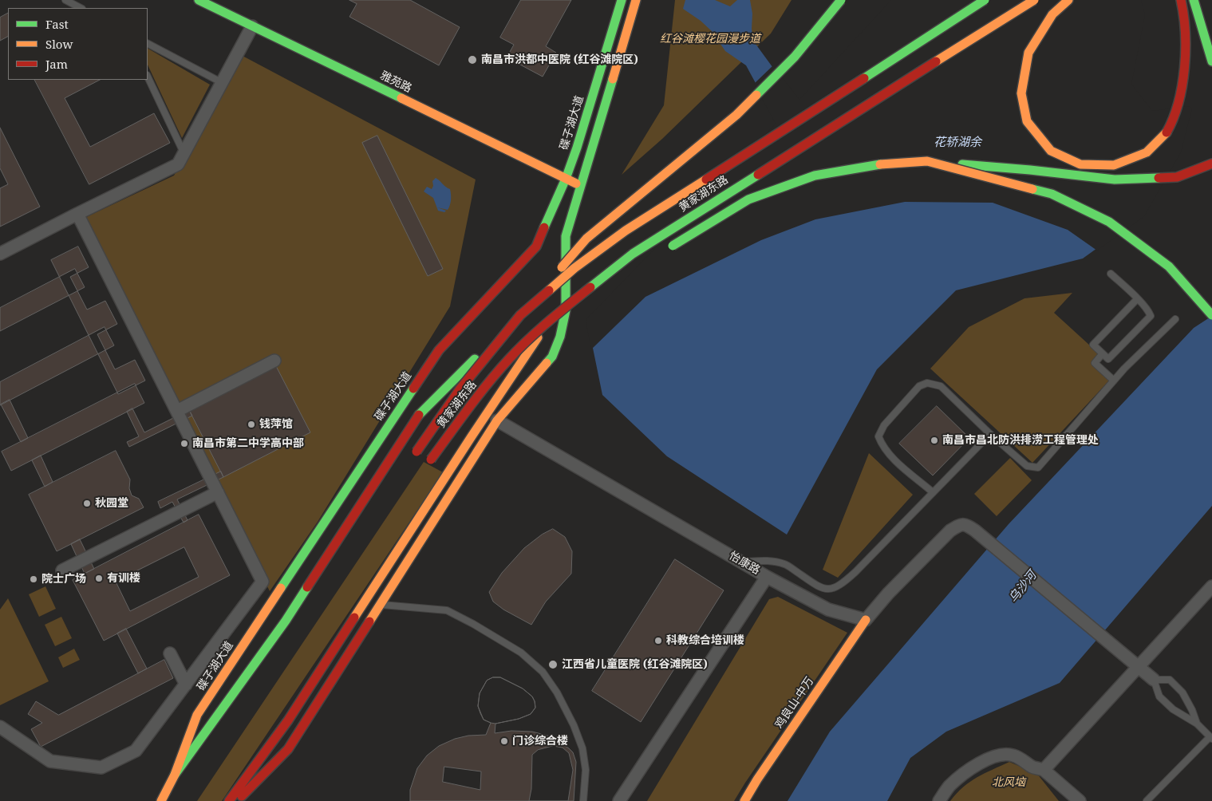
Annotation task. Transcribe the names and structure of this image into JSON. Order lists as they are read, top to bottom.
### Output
{
  "streets": {
    "main road": [
      "雅苑路",
      "碟子湖大道",
      "黄家湖东路",
      "鸡良山-中万"
    ],
    "street": ["怡康路"]
  },
  "crossings": [
    ["雅苑路", "碟子湖大道"],
    ["怡康路", "鸡良山-中万"]
  ],
  "water": ["花轿湖余", "乌沙河"],
  "parks": ["红谷滩樱花园漫步道", "北风垴"],
  "places": [
    "南昌市洪都中医院 (红谷滩院区)",
    "钱萍馆",
    "南昌市昌北防洪排涝工程管理处",
    "南昌市第二中学高中部",
    "秋园堂",
    "有训楼",
    "院士广场",
    "科教综合培训楼",
    "江西省儿童医院 (红谷滩院区)",
    "门诊综合楼"
  ],
  "legend": ["Fast", "Slow", "Jam"]
}
